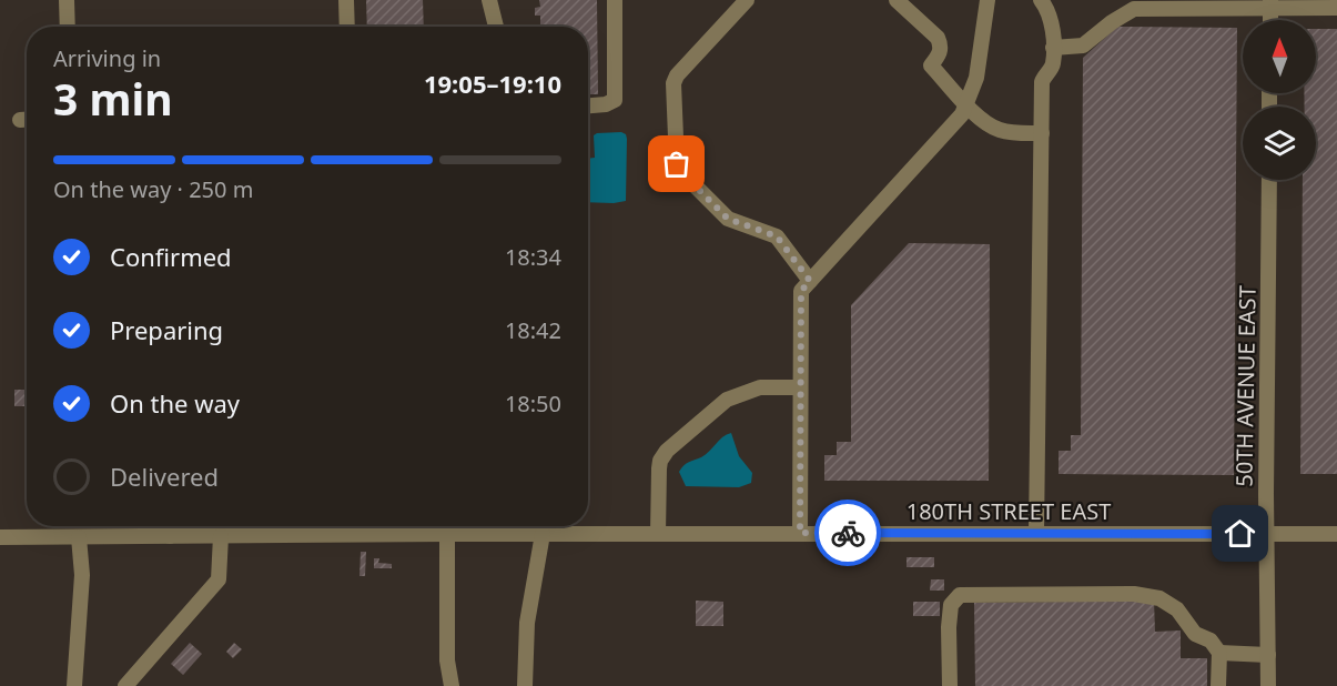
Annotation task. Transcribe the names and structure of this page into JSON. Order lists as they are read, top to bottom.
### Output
{
  "streets": {
    "street": ["50TH AVENUE EAST", "180TH STREET EAST"]
  },
  "crossings": [
    ["50TH AVENUE EAST", "180TH STREET EAST"]
  ],
  "north": "top",
  "page": {
    "heading": ["3 min", "Arriving in", "19:05–19:10"],
    "bar": "On the way · 250 m",
    "list": [
      ["Confirmed", "18:34"],
      ["Preparing", "18:42"],
      ["On the way", "18:50"],
      "Delivered"
    ]
  }
}
